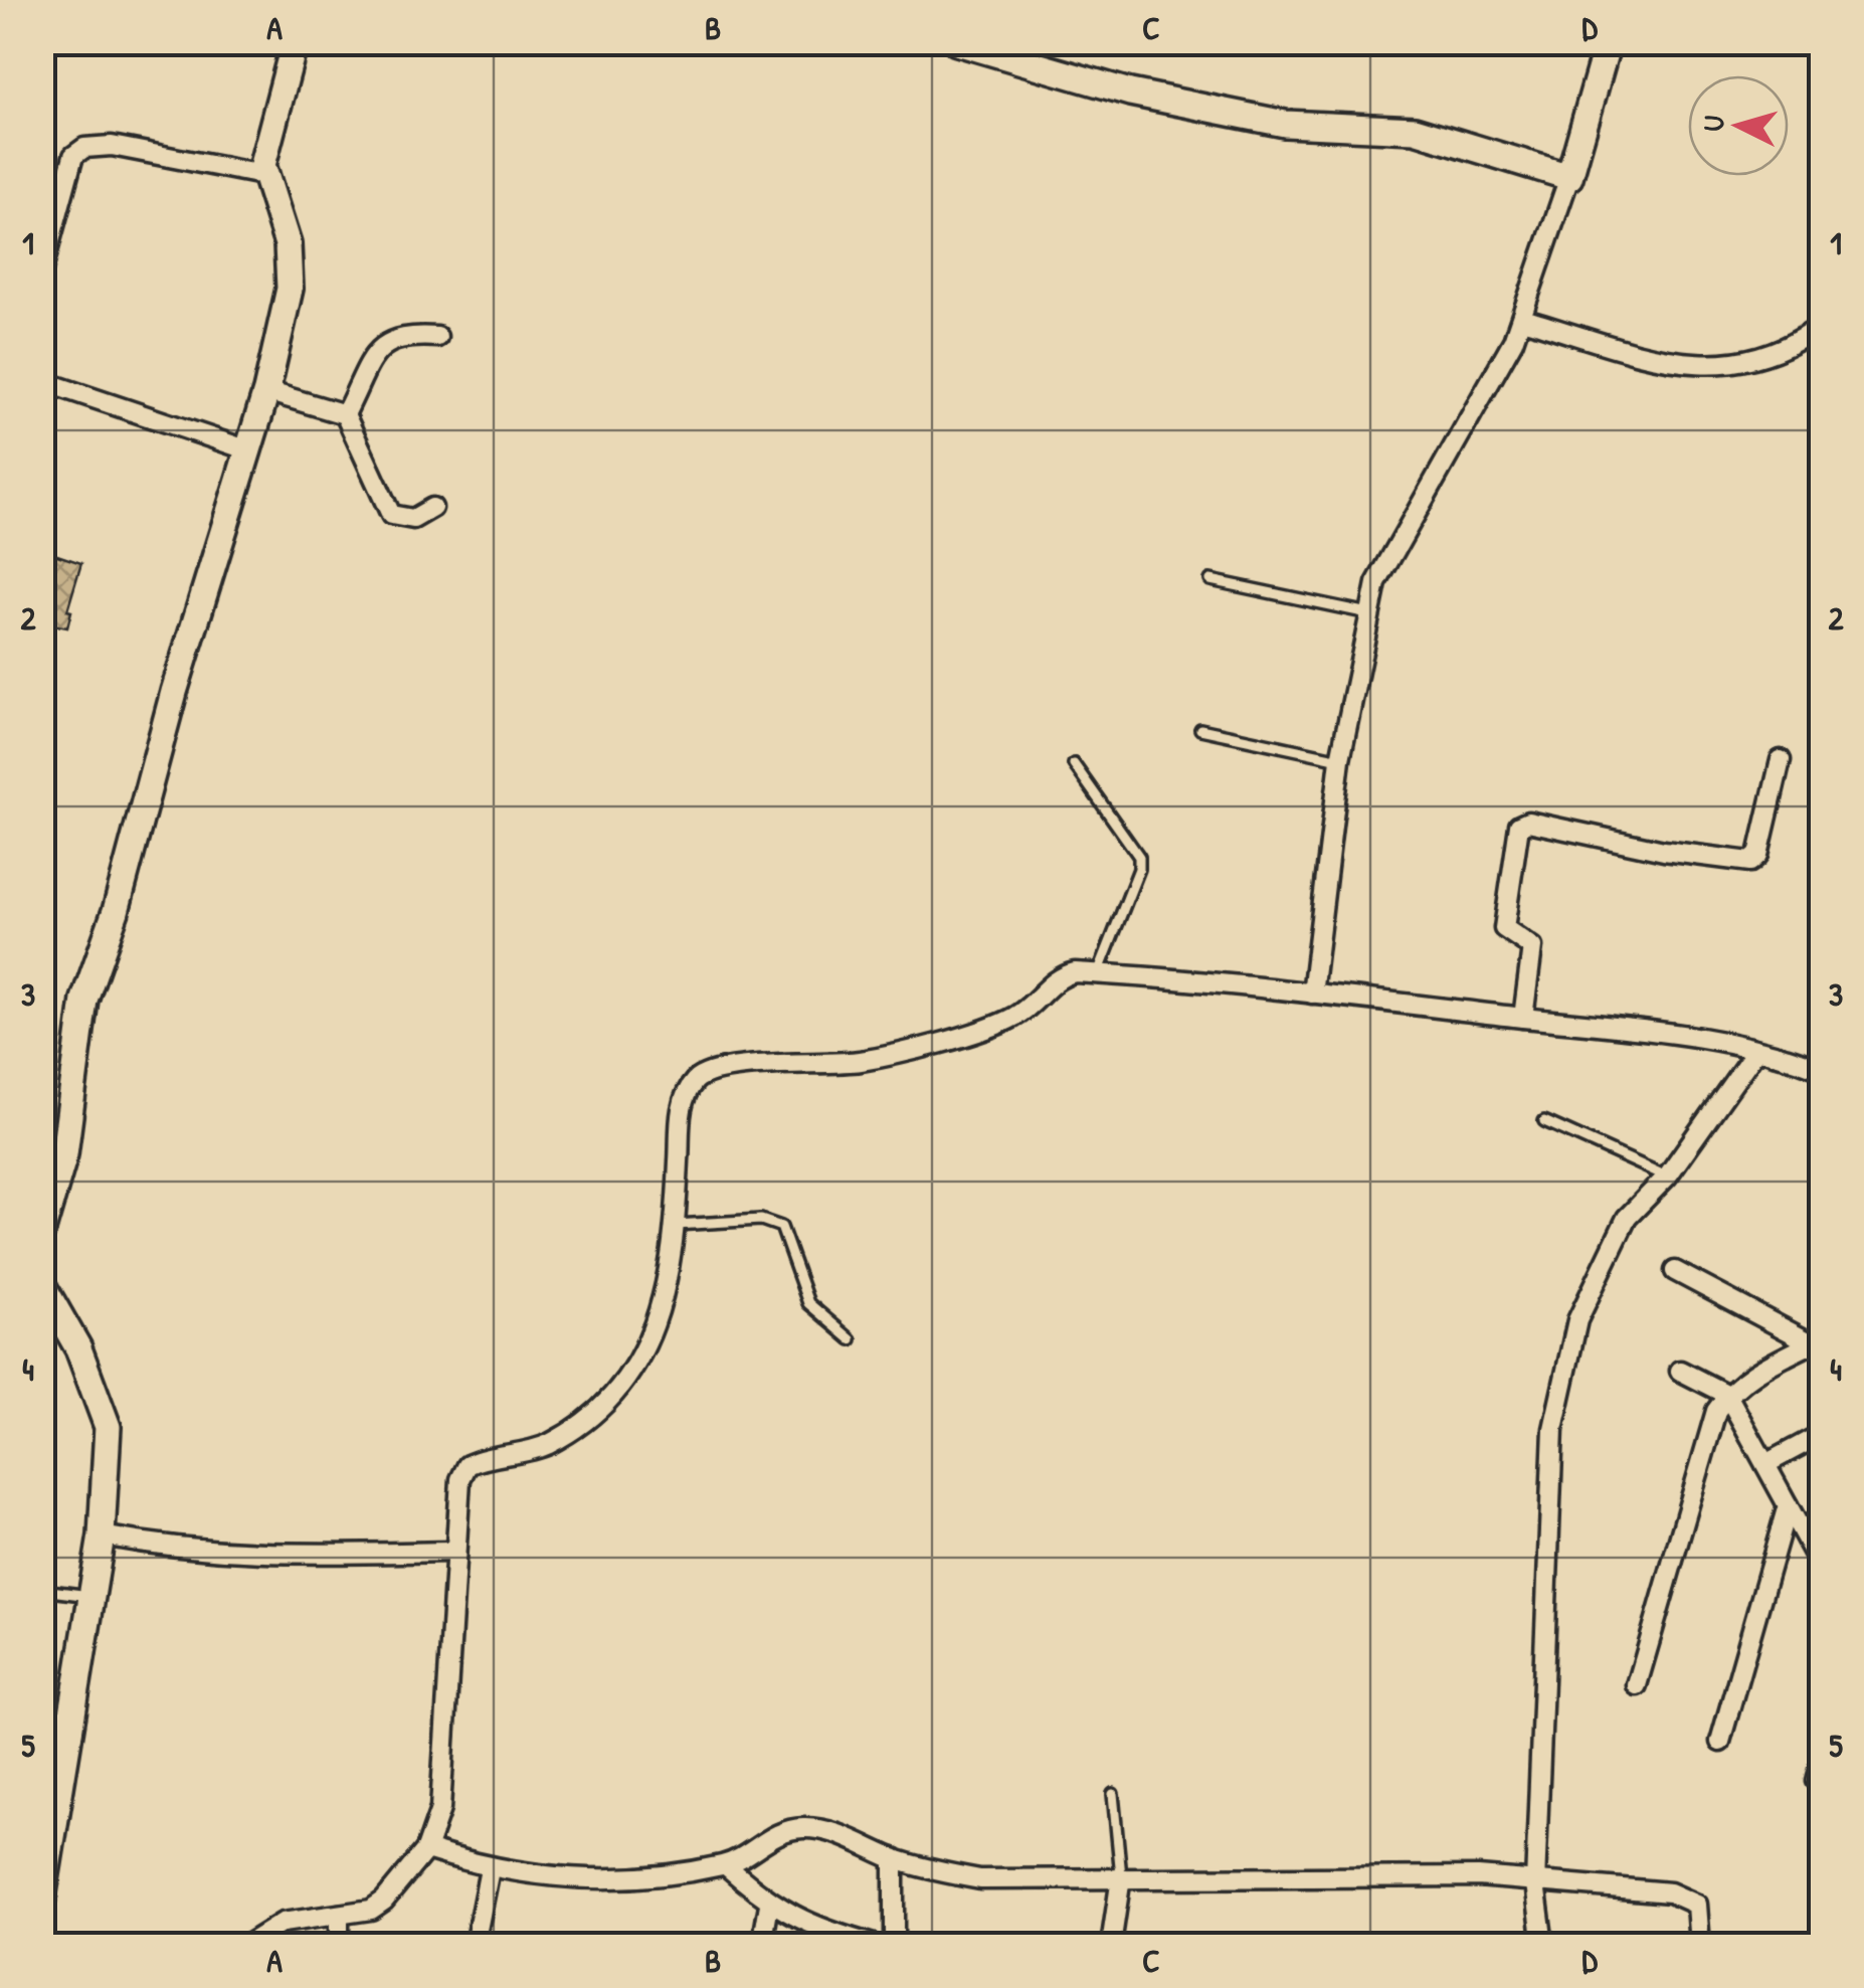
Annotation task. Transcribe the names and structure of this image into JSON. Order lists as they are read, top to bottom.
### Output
{
  "north": "left",
  "grid": {
    "columns": [
      "A",
      "B",
      "C",
      "D"
    ],
    "rows": [
      "1",
      "2",
      "3",
      "4",
      "5"
    ]
  }
}
